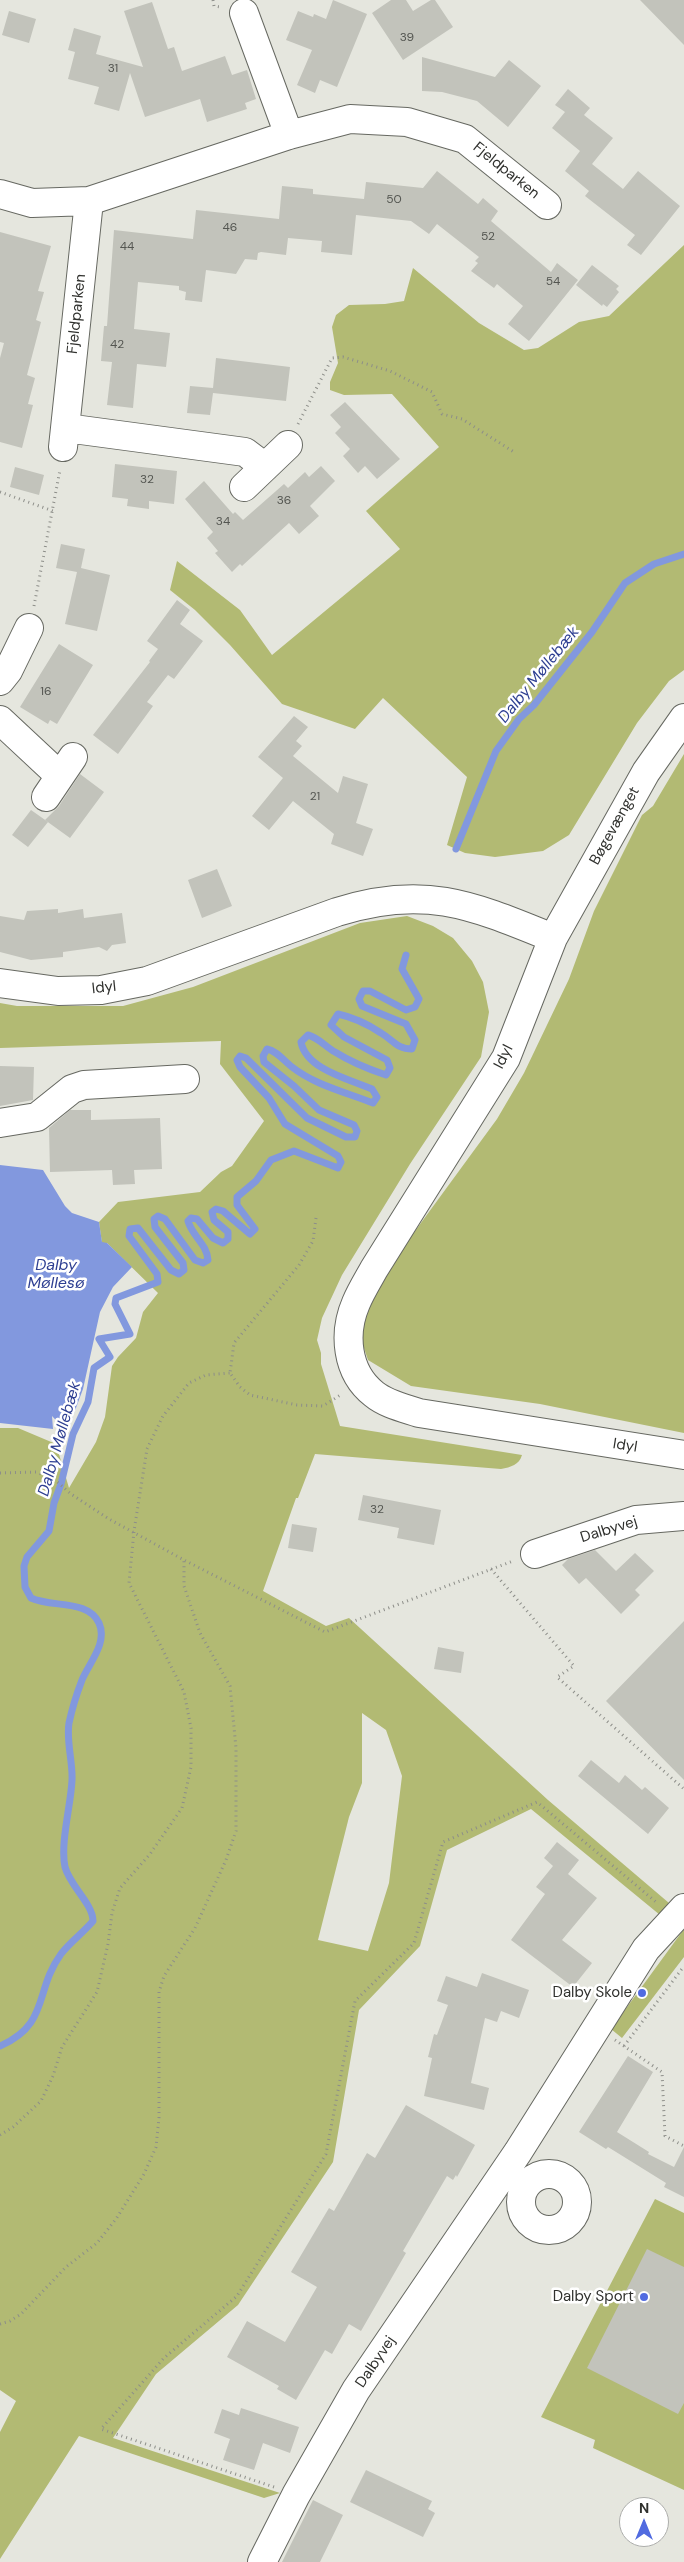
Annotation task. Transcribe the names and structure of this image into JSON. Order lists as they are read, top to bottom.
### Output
{
  "streets": {
    "street": [
      "Fjeldparken",
      "Bøgevænget",
      "Idyl",
      "Dalbyvej"
    ]
  },
  "crossings": [
    ["Bøgevænget", "Idyl"]
  ],
  "water": ["Dalby Møllebæk", "Dalby Møllesø"],
  "places": ["Dalby Skole", "Dalby Sport"],
  "house_numbers": [
    "39",
    "31",
    "50",
    "46",
    "52",
    "44",
    "54",
    "42",
    "32",
    "36",
    "34",
    "16",
    "21",
    "32"
  ],
  "north": "top"
}
